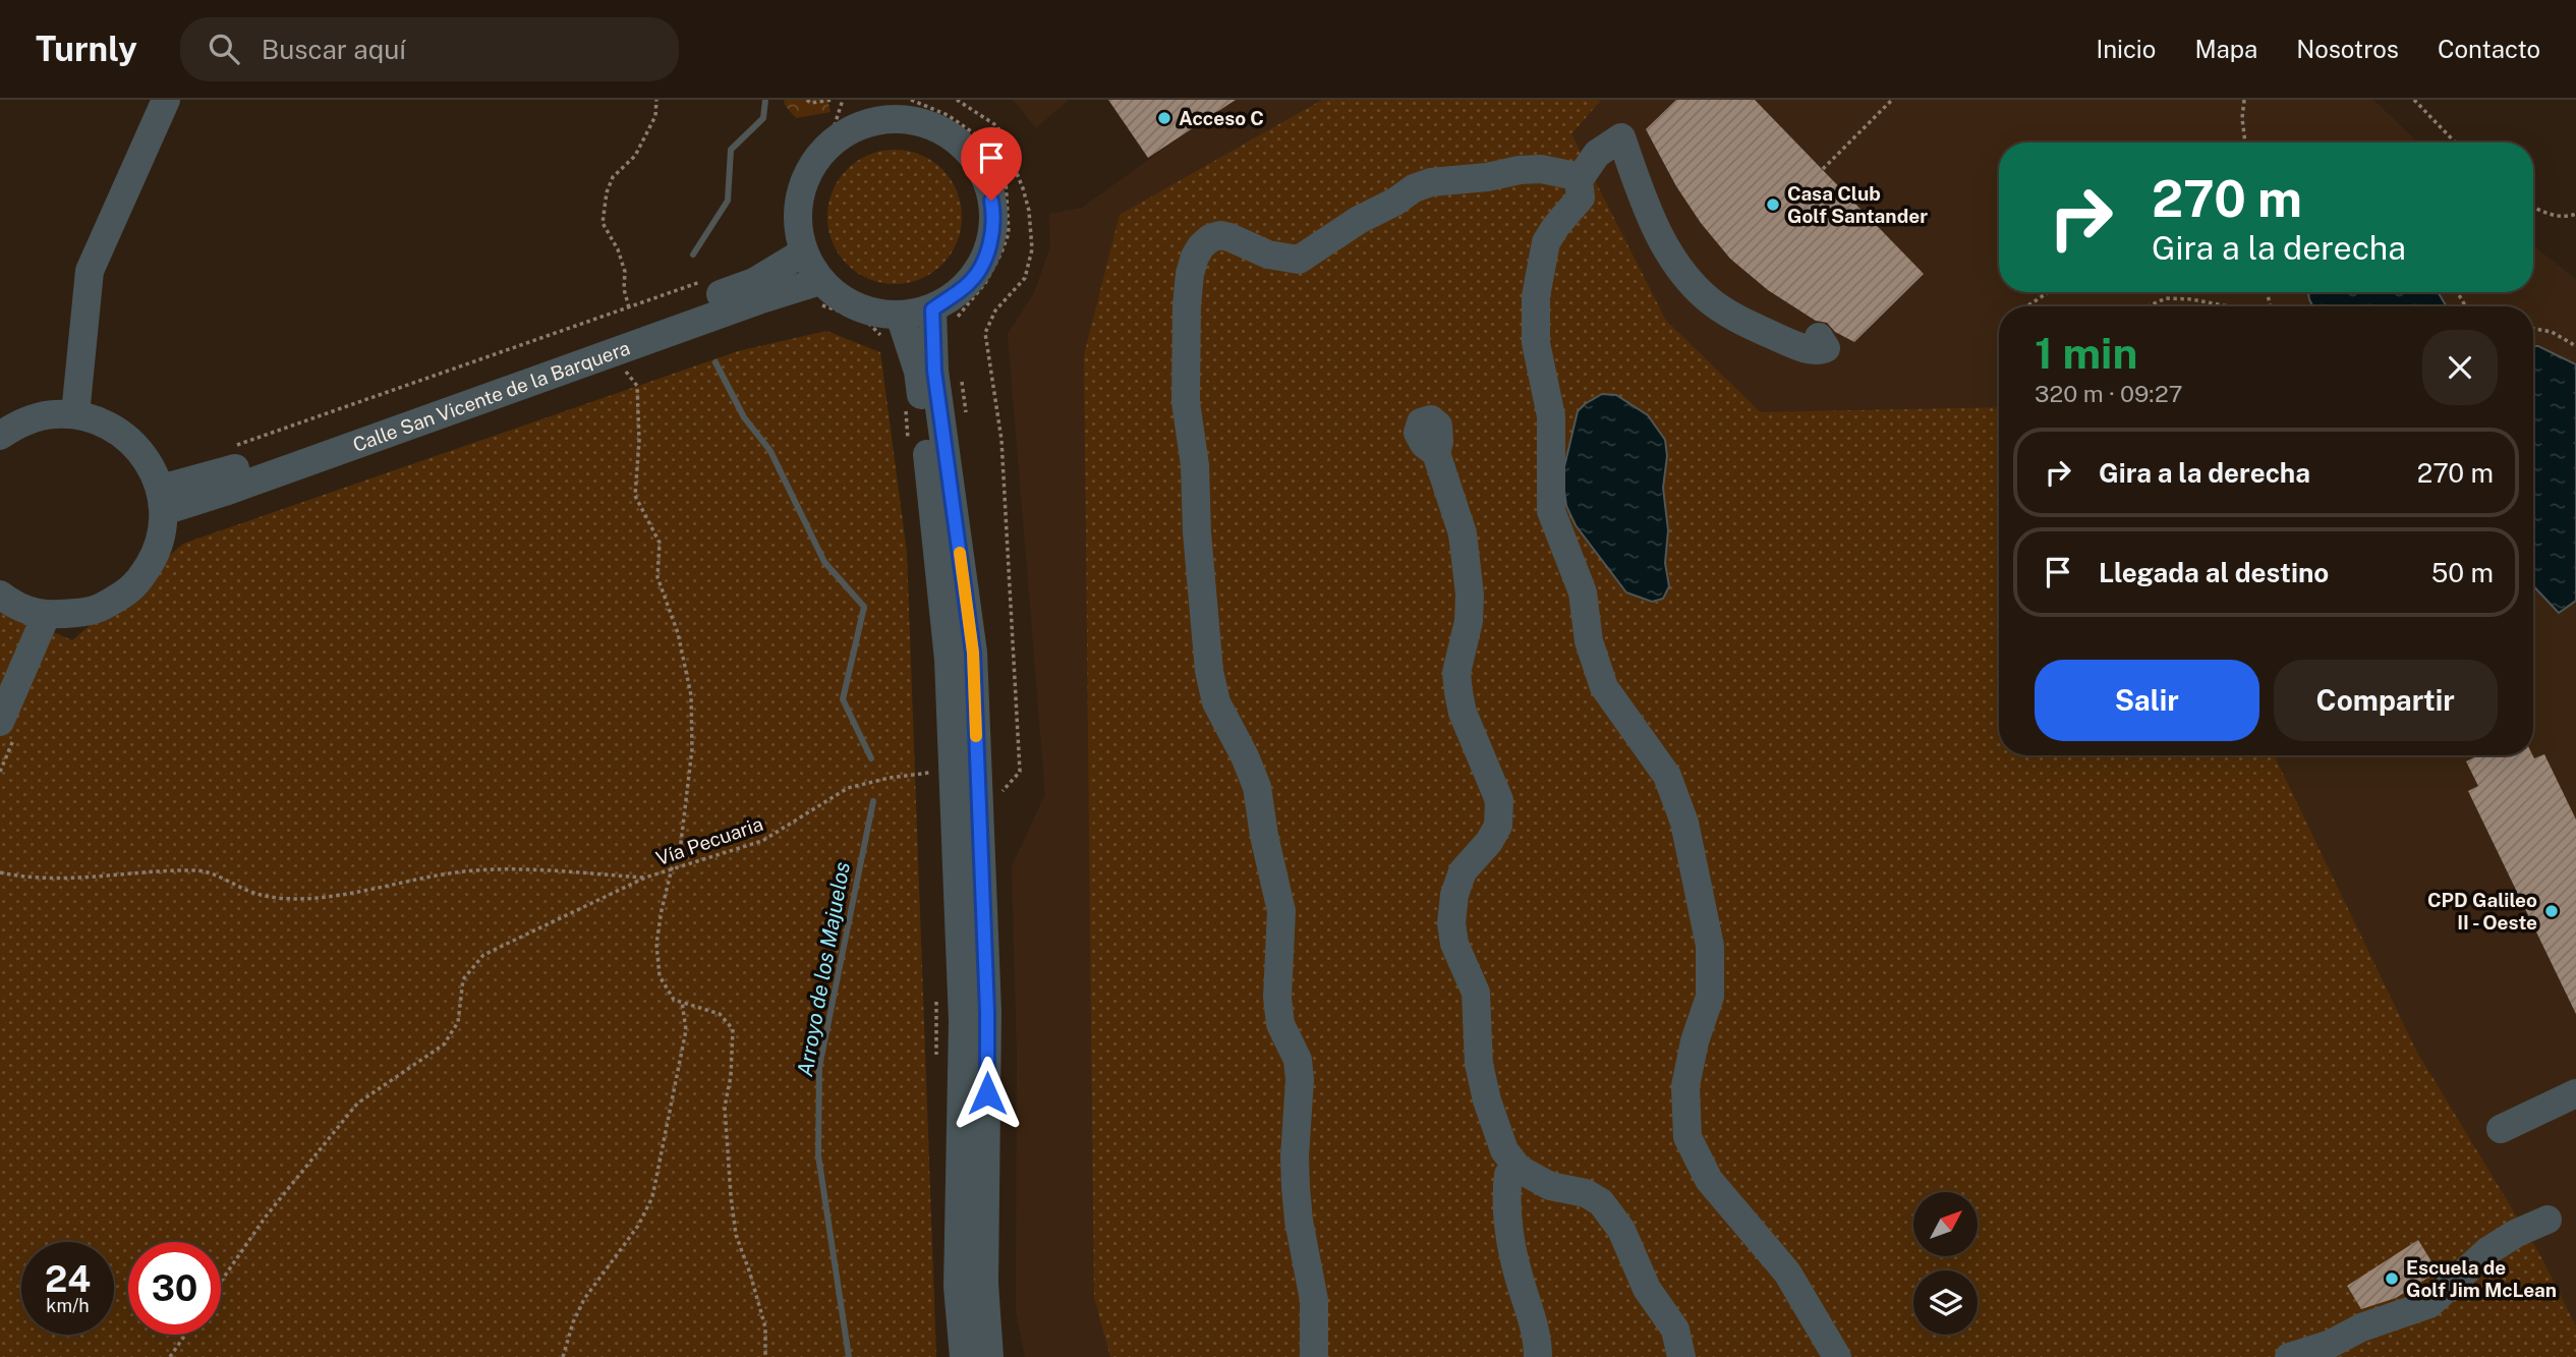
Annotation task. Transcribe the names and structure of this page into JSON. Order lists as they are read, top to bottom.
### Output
{
  "streets": {
    "street": ["Calle San Vicente de la Barquera"],
    "path": ["Vía Pecuaria"]
  },
  "water": ["Arroyo de los Majuelos"],
  "places": [
    "Acceso C",
    "Casa Club Golf Santander",
    "CPD Galileo II - Oeste",
    "Escuela de Golf Jim McLean"
  ],
  "north": "top right",
  "page": {
    "header": "Turnly",
    "search": "Buscar aquí",
    "nav": [
      "Inicio",
      "Mapa",
      "Nosotros",
      "Contacto"
    ],
    "turn": ["270 m", "Gira a la derecha"],
    "heading": ["1 min", "320 m · 09:27"],
    "list": [
      {
        "name": "Gira a la derecha",
        "value": "270 m"
      },
      {
        "name": "Llegada al destino",
        "value": "50 m"
      }
    ],
    "buttons": ["Salir", "Compartir"],
    "speed": "24 km/h",
    "limit": "30"
  }
}
